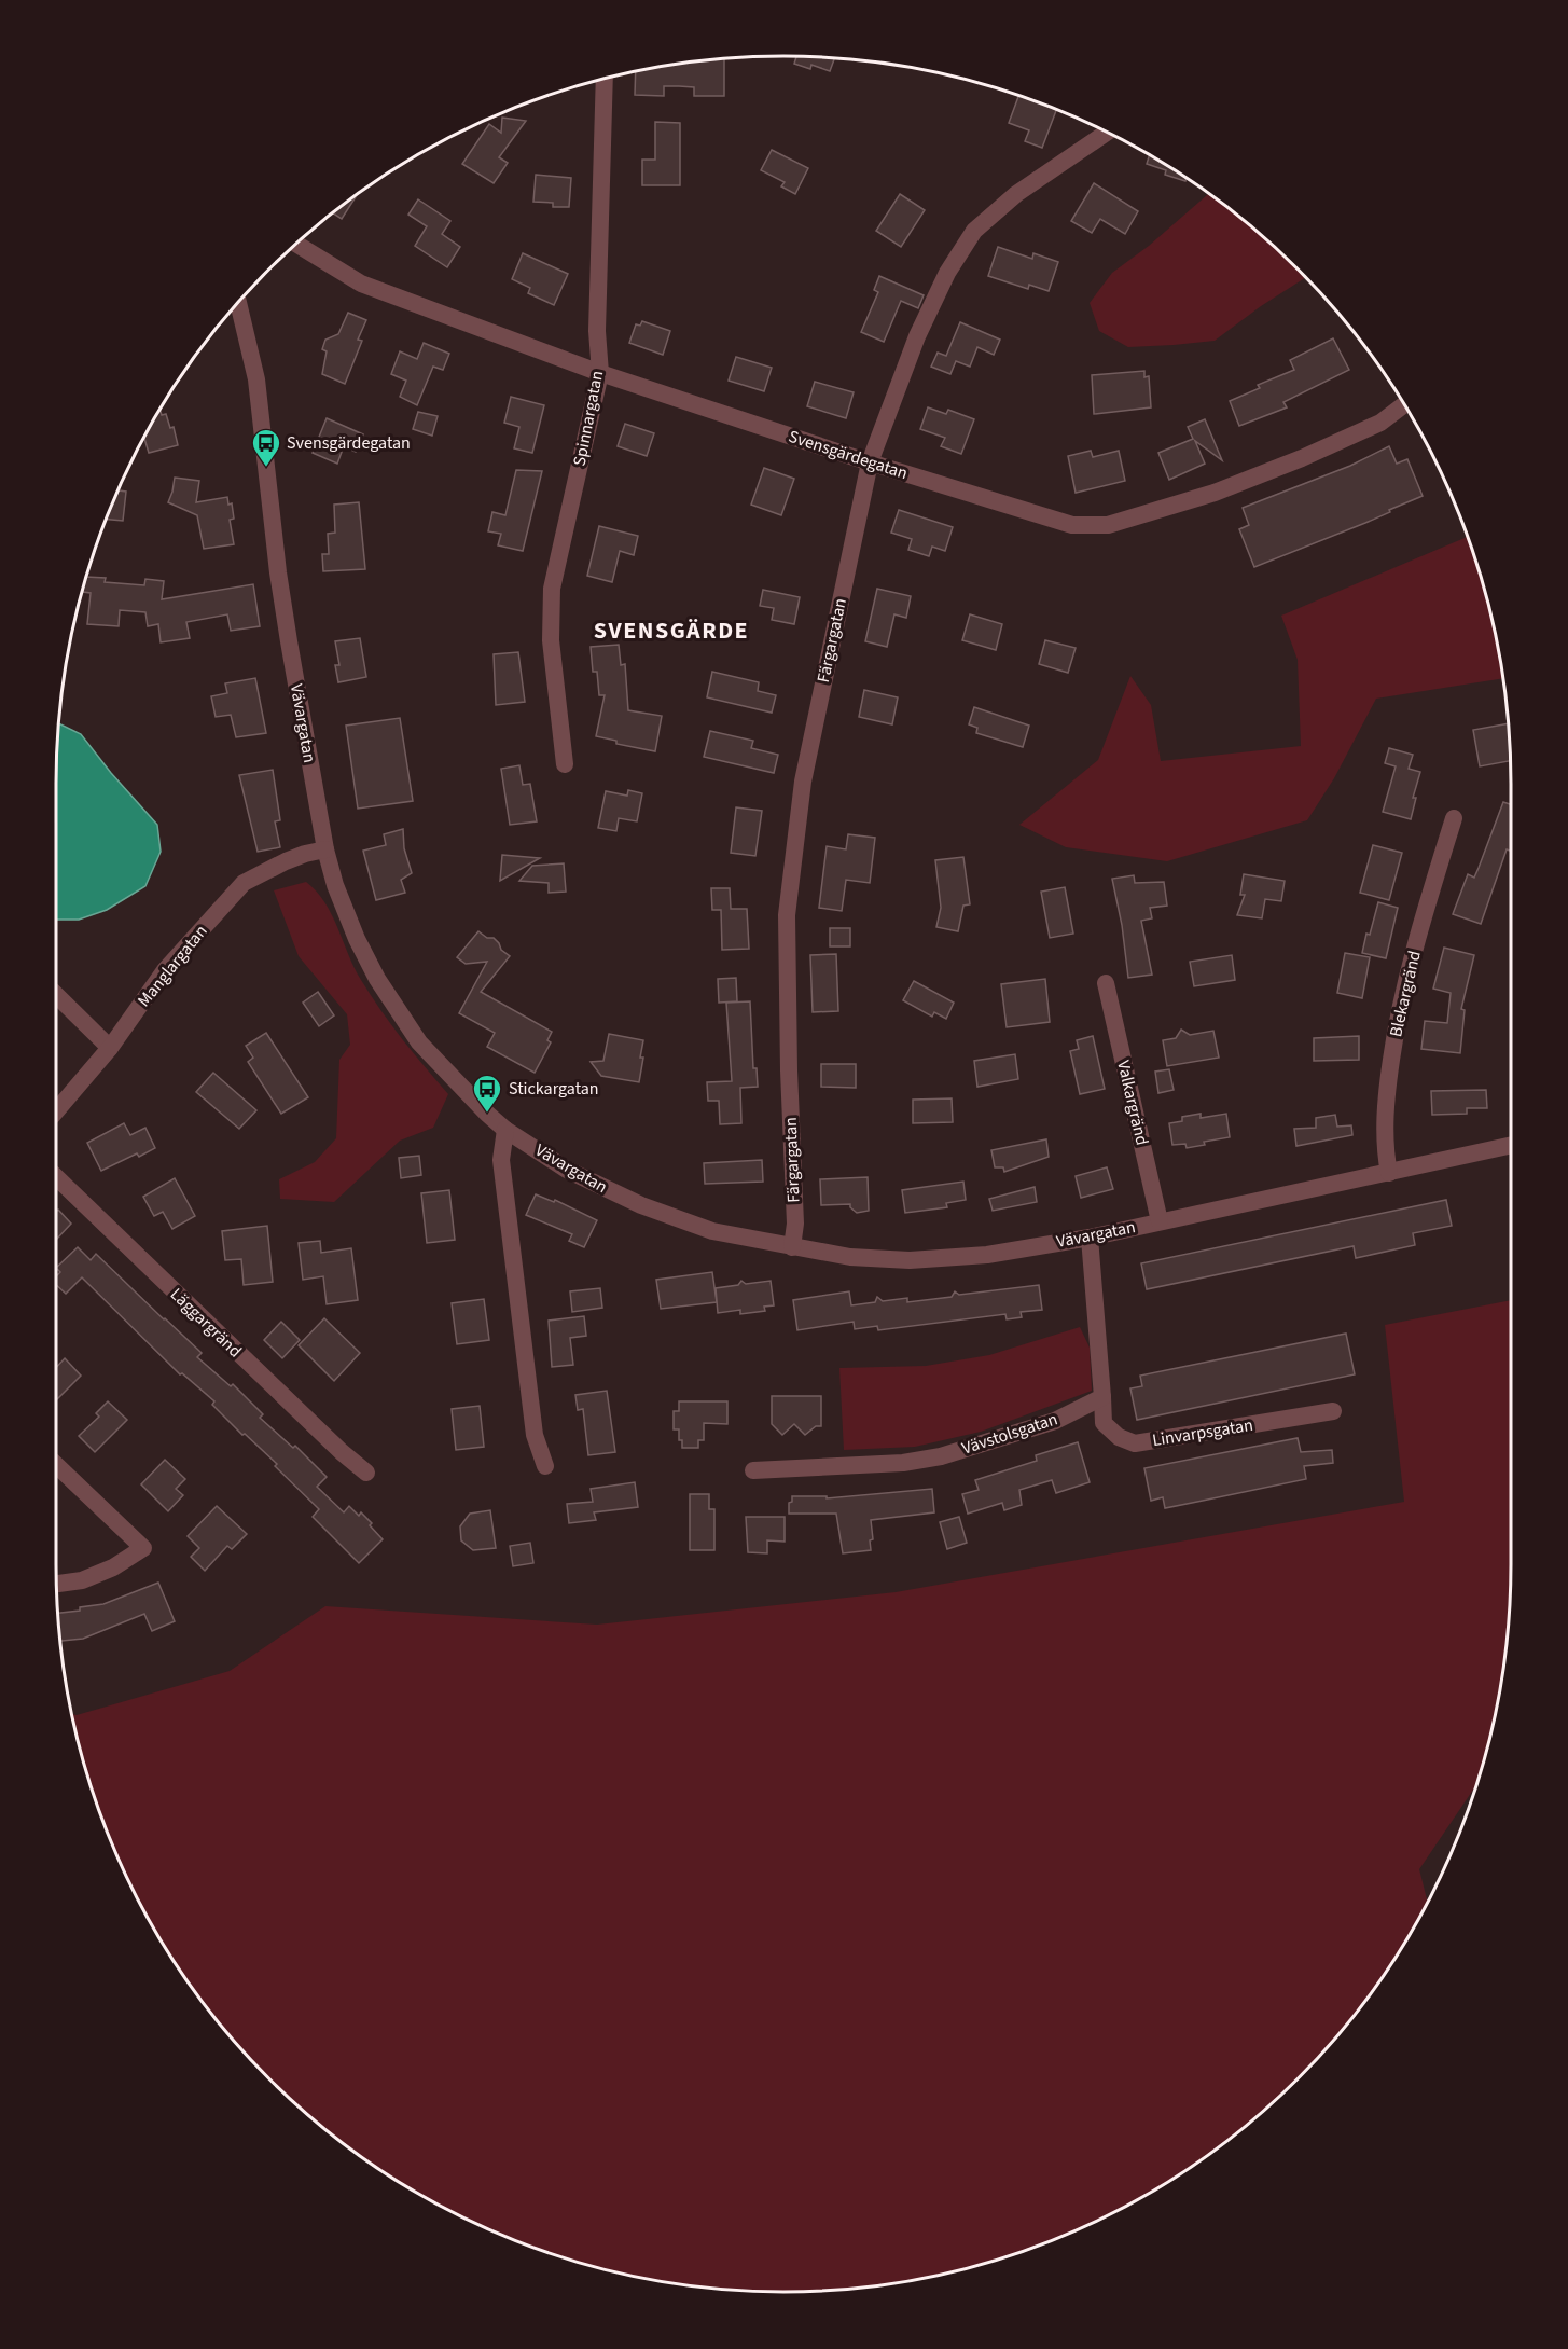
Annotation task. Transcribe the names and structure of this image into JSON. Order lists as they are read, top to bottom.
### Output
{
  "streets": {
    "street": [
      "Spinnargatan",
      "Svensgärdegatan",
      "Färgargatan",
      "Vävargatan",
      "Manglargatan",
      "Blekargränd",
      "Valkargränd",
      "Läggargränd",
      "Linvarpsgatan",
      "Vävstolsgatan"
    ]
  },
  "crossings": [
    ["Spinnargatan", "Svensgärdegatan"],
    ["Svensgärdegatan", "Färgargatan"],
    ["Färgargatan", "Vävargatan"],
    ["Vävargatan", "Manglargatan"],
    ["Vävargatan", "Blekargränd"],
    ["Vävargatan", "Valkargränd"],
    ["Linvarpsgatan", "Vävstolsgatan"]
  ],
  "districts": ["SVENSGÄRDE"],
  "places": {
    "bus stop": ["Svensgärdegatan", "Stickargatan"]
  }
}
